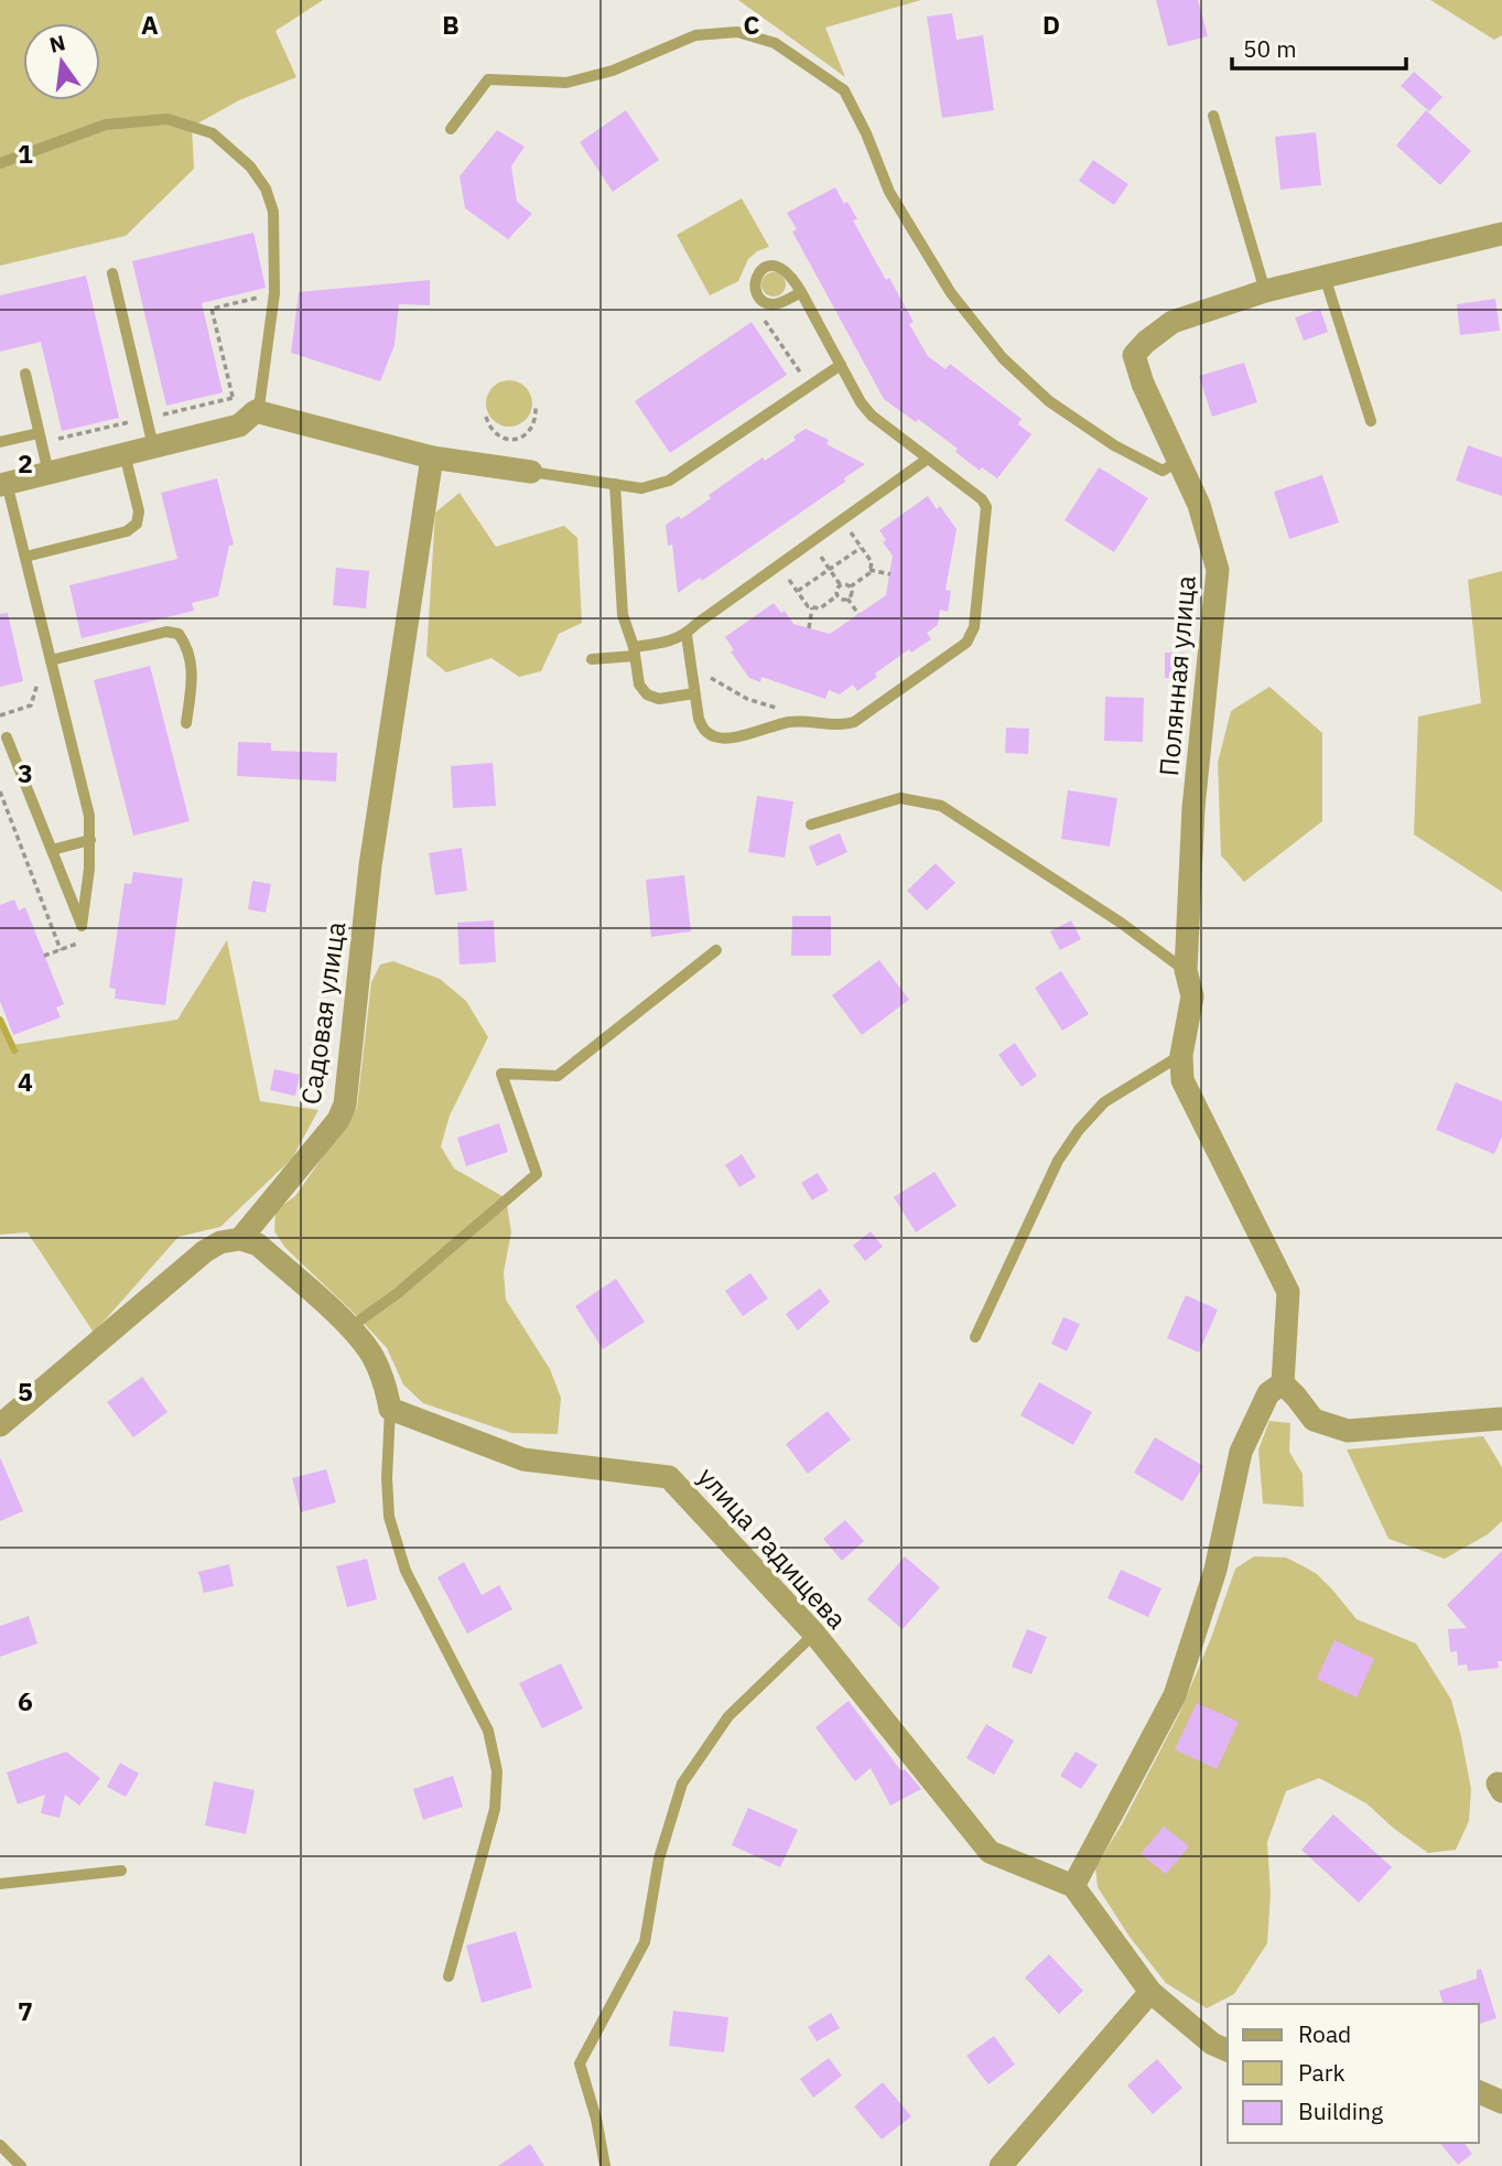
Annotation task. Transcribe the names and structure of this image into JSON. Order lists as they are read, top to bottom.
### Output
{
  "streets": {
    "street": ["Полянная улица", "Садовая улица", "улица Радищева"]
  },
  "legend": ["Road", "Park", "Building"],
  "scale_bar": "50 m",
  "north": "top",
  "grid": {
    "columns": [
      "A",
      "B",
      "C",
      "D"
    ],
    "rows": [
      "1",
      "2",
      "3",
      "4",
      "5",
      "6",
      "7"
    ]
  }
}
